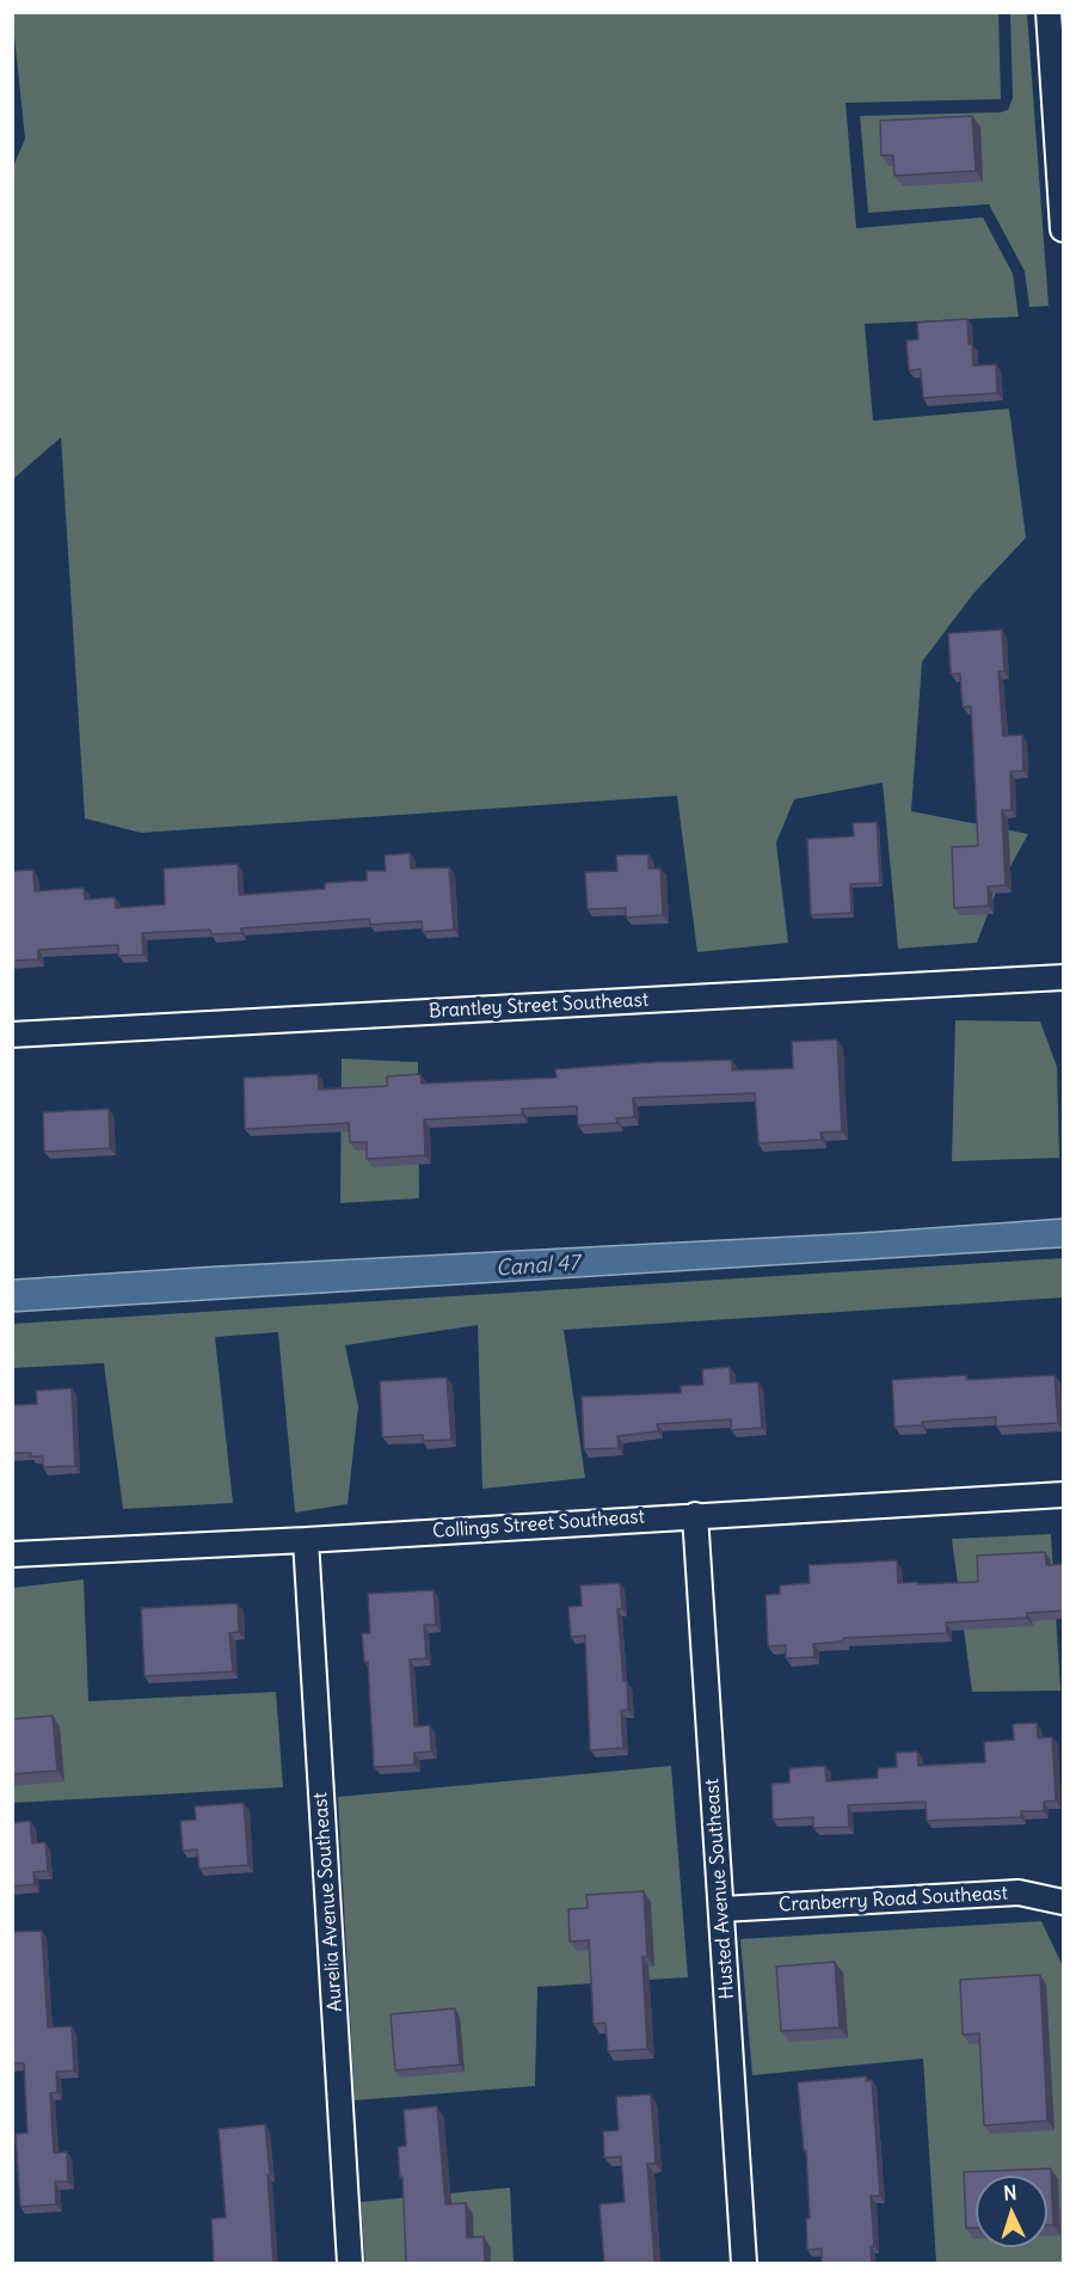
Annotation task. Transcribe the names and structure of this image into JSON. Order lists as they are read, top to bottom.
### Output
{
  "streets": {
    "street": [
      "Brantley Street Southeast",
      "Collings Street Southeast",
      "Husted Avenue Southeast",
      "Cranberry Road Southeast",
      "Aurelia Avenue Southeast"
    ]
  },
  "crossings": [
    ["Collings Street Southeast", "Husted Avenue Southeast"],
    ["Collings Street Southeast", "Aurelia Avenue Southeast"],
    ["Husted Avenue Southeast", "Cranberry Road Southeast"]
  ],
  "water": ["Canal 47"],
  "north": "top"
}
